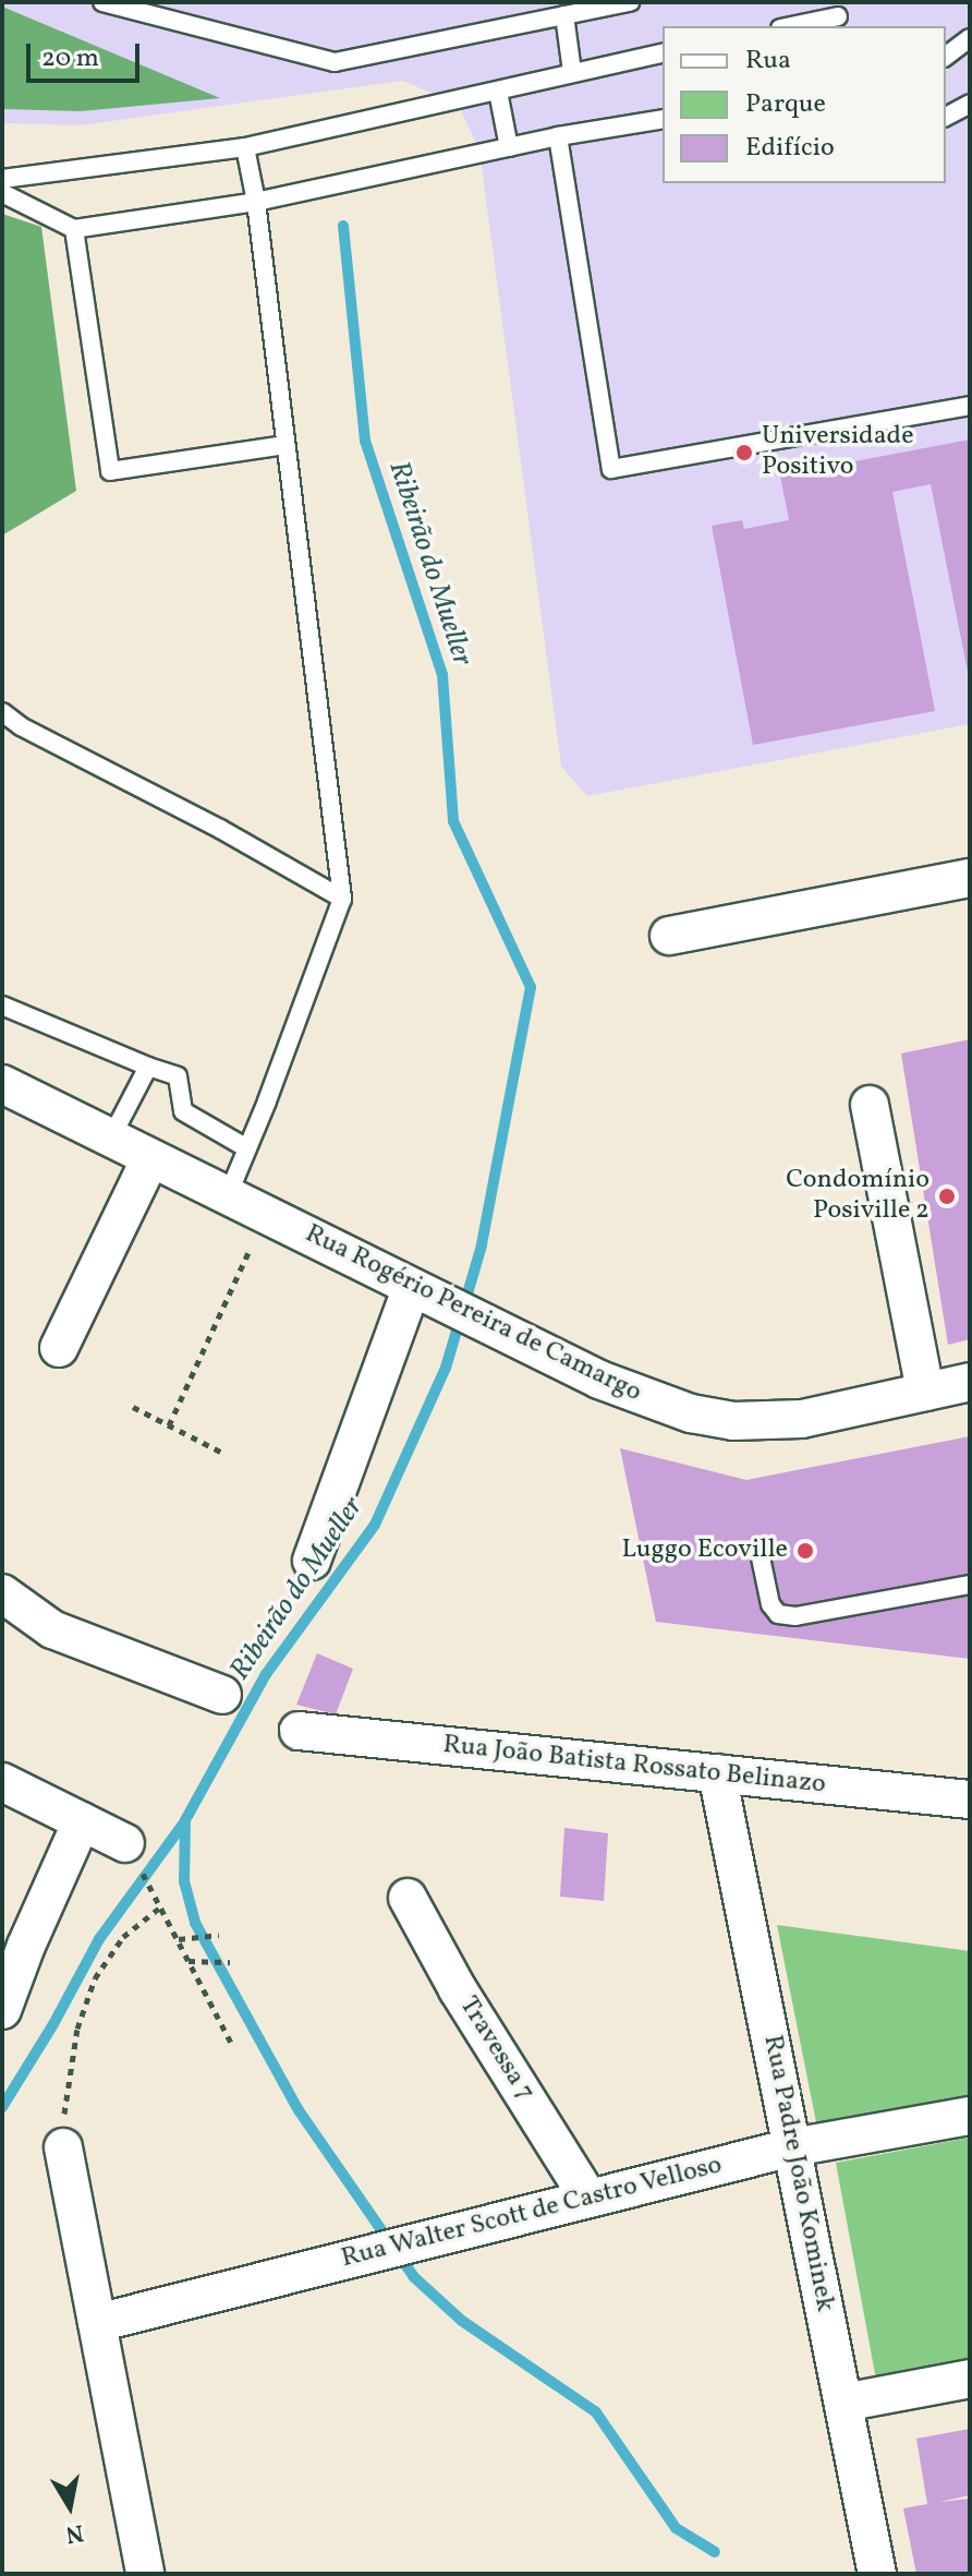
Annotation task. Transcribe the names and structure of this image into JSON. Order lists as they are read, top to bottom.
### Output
{
  "streets": {
    "street": [
      "Rua Rogério Pereira de Camargo",
      "Rua João Batista Rossato Belinazo",
      "Travessa 7",
      "Rua Padre João Kominek",
      "Rua Walter Scott de Castro Velloso"
    ]
  },
  "crossings": [
    ["Rua João Batista Rossato Belinazo", "Rua Padre João Kominek"],
    ["Travessa 7", "Rua Walter Scott de Castro Velloso"],
    ["Rua Padre João Kominek", "Rua Walter Scott de Castro Velloso"]
  ],
  "water": ["Ribeirão do Mueller"],
  "places": ["Universidade Positivo", "Condomínio Posiville 2", "Luggo Ecoville"],
  "legend": ["Rua", "Parque", "Edifício"],
  "scale_bar": "20 m",
  "north": "bottom"
}
